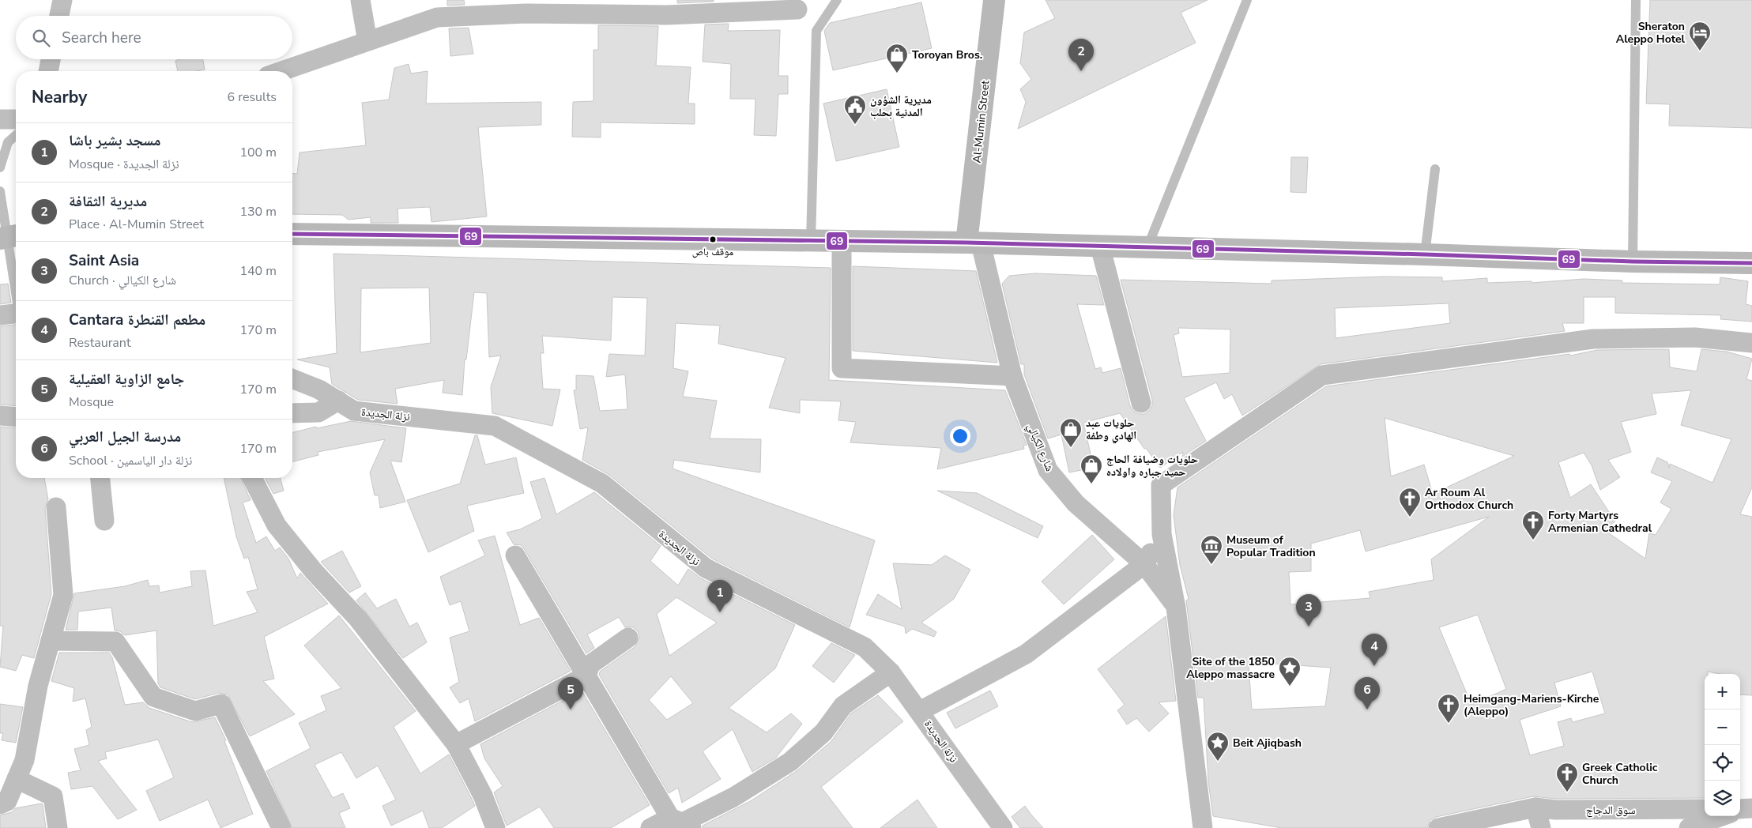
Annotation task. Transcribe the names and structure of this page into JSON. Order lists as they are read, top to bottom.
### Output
{
  "streets": {
    "main road": ["Al-Mumin Street"],
    "street": ["نزلة الجديدة", "شارع الكيالي", "سوق الدجاج"]
  },
  "crossings": [
    ["Al-Mumin Street", "شارع الكيالي"]
  ],
  "places": {
    "hotel": ["Sheraton Aleppo Hotel"],
    "shop": ["Toroyan Bros.", "حلويات عبد الهادي وطفة", "حلويات وضيافة الحاج حميد جباره واولاده"],
    "public building": ["مديرية الشؤون المدنية بحلب"],
    "other": ["موقف باص"],
    "church": [
      "Ar Roum Al Orthodox Church",
      "Forty Martyrs Armenian Cathedral",
      "Heimgang-Mariens-Kirche (Aleppo)",
      "Greek Catholic Church"
    ],
    "museum": ["Museum of Popular Tradition"],
    "place": ["Site of the 1850 Aleppo massacre", "Beit Ajiqbash"]
  },
  "lines": ["transit line 69"],
  "page": {
    "search": "Search here",
    "pins": [
      "2",
      "1",
      "3",
      "4",
      "5",
      "6"
    ],
    "heading": ["Nearby", "6 results"],
    "list": [
      {
        "mark": "1",
        "name": "مسجد بشير باشا",
        "note": "Mosque · نزلة الجديدة",
        "value": "100 m"
      },
      {
        "mark": "2",
        "name": "مديرية الثقافة",
        "note": "Place · Al-Mumin Street",
        "value": "130 m"
      },
      {
        "mark": "3",
        "name": "Saint Asia",
        "note": "Church · شارع الكيالي",
        "value": "140 m"
      },
      {
        "mark": "4",
        "name": "Cantara مطعم القنطرة",
        "note": "Restaurant",
        "value": "170 m"
      },
      {
        "mark": "5",
        "name": "جامع الزاوية العقيلية",
        "note": "Mosque",
        "value": "170 m"
      },
      {
        "mark": "6",
        "name": "مدرسة الجيل العربي",
        "note": "School · نزلة دار الياسمين",
        "value": "170 m"
      }
    ],
    "map_buttons": ["+", "−"]
  }
}
